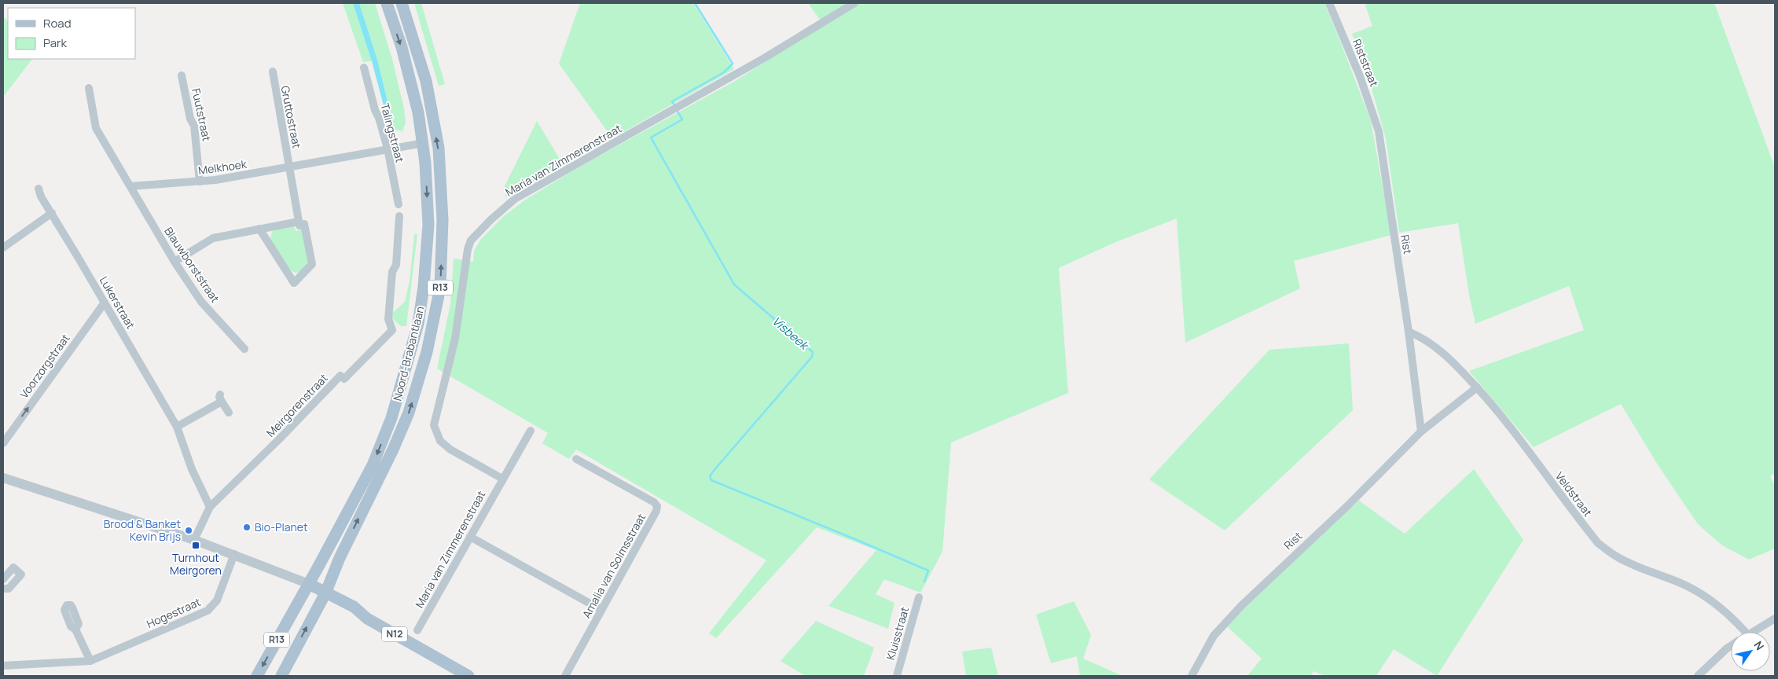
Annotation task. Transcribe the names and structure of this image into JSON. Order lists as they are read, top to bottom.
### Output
{
  "streets": {
    "main road": ["R13", "Noord-Brabantlaan", "N12"],
    "street": [
      "Riststraat",
      "Fuutstraat",
      "Gruttostraat",
      "Talingstraat",
      "Maria van Zimmerenstraat",
      "Melkhoek",
      "Rist",
      "Blauwborststraat",
      "Lukerstraat",
      "Voorzorgstraat",
      "Meirgorenstraat",
      "Veldstraat",
      "Amalia van Solmsstraat",
      "Hogestraat",
      "Kluisstraat"
    ]
  },
  "crossings": [
    ["Riststraat", "Rist"],
    ["Fuutstraat", "Melkhoek"],
    ["Gruttostraat", "Melkhoek"],
    ["Talingstraat", "Melkhoek"],
    ["Melkhoek", "Blauwborststraat"],
    ["Melkhoek", "Noord-Brabantlaan"],
    ["Rist", "Veldstraat"],
    ["Lukerstraat", "Voorzorgstraat"],
    ["Lukerstraat", "Meirgorenstraat"],
    ["Noord-Brabantlaan", "N12"]
  ],
  "one_way": ["Voorzorgstraat"],
  "water": ["Visbeek"],
  "places": {
    "other": ["Bio-Planet", "Brood & Banket Kevin Brijs"],
    "transit": ["Turnhout Meirgoren"]
  },
  "legend": ["Road", "Park"],
  "north": "top right"
}
